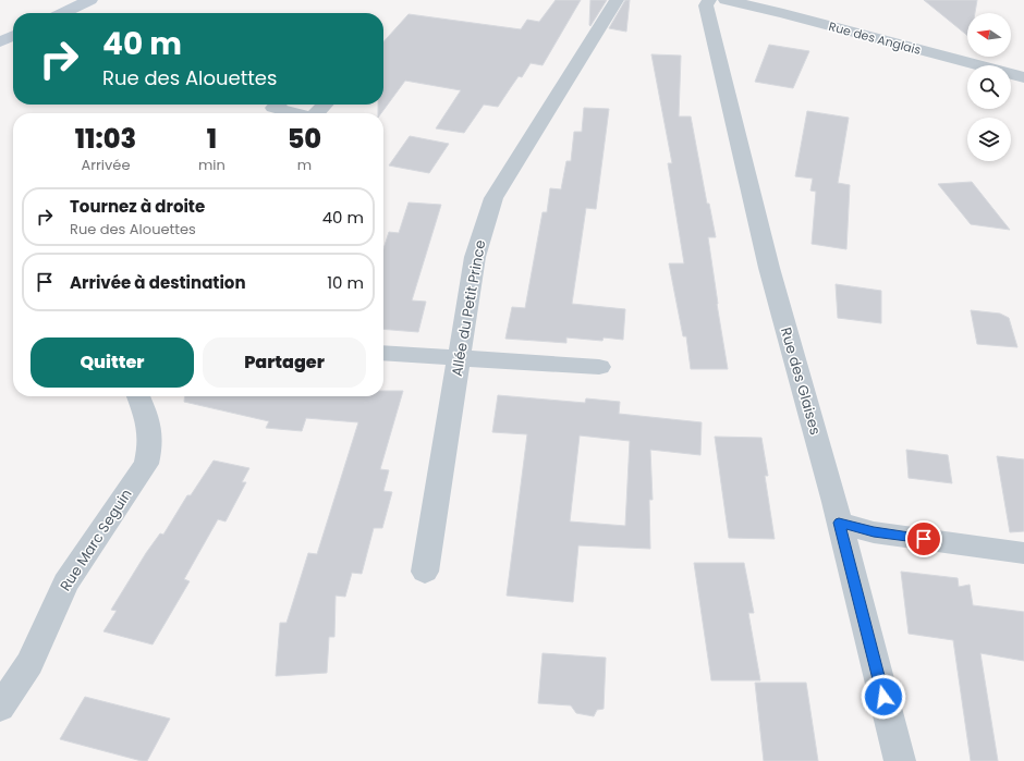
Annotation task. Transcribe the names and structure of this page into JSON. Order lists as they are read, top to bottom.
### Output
{
  "streets": {
    "street": [
      "Rue des Anglais",
      "Allée du Petit Prince",
      "Rue des Glaises",
      "Rue Marc Seguin"
    ]
  },
  "north": "left",
  "page": {
    "turn": ["40 m", "Rue des Alouettes"],
    "eta": [
      "11:03",
      "Arrivée",
      "1",
      "min",
      "50",
      "m"
    ],
    "list": [
      {
        "name": "Tournez à droite",
        "note": "Rue des Alouettes",
        "value": "40 m"
      },
      {
        "name": "Arrivée à destination",
        "value": "10 m"
      }
    ],
    "buttons": ["Quitter", "Partager"]
  }
}
